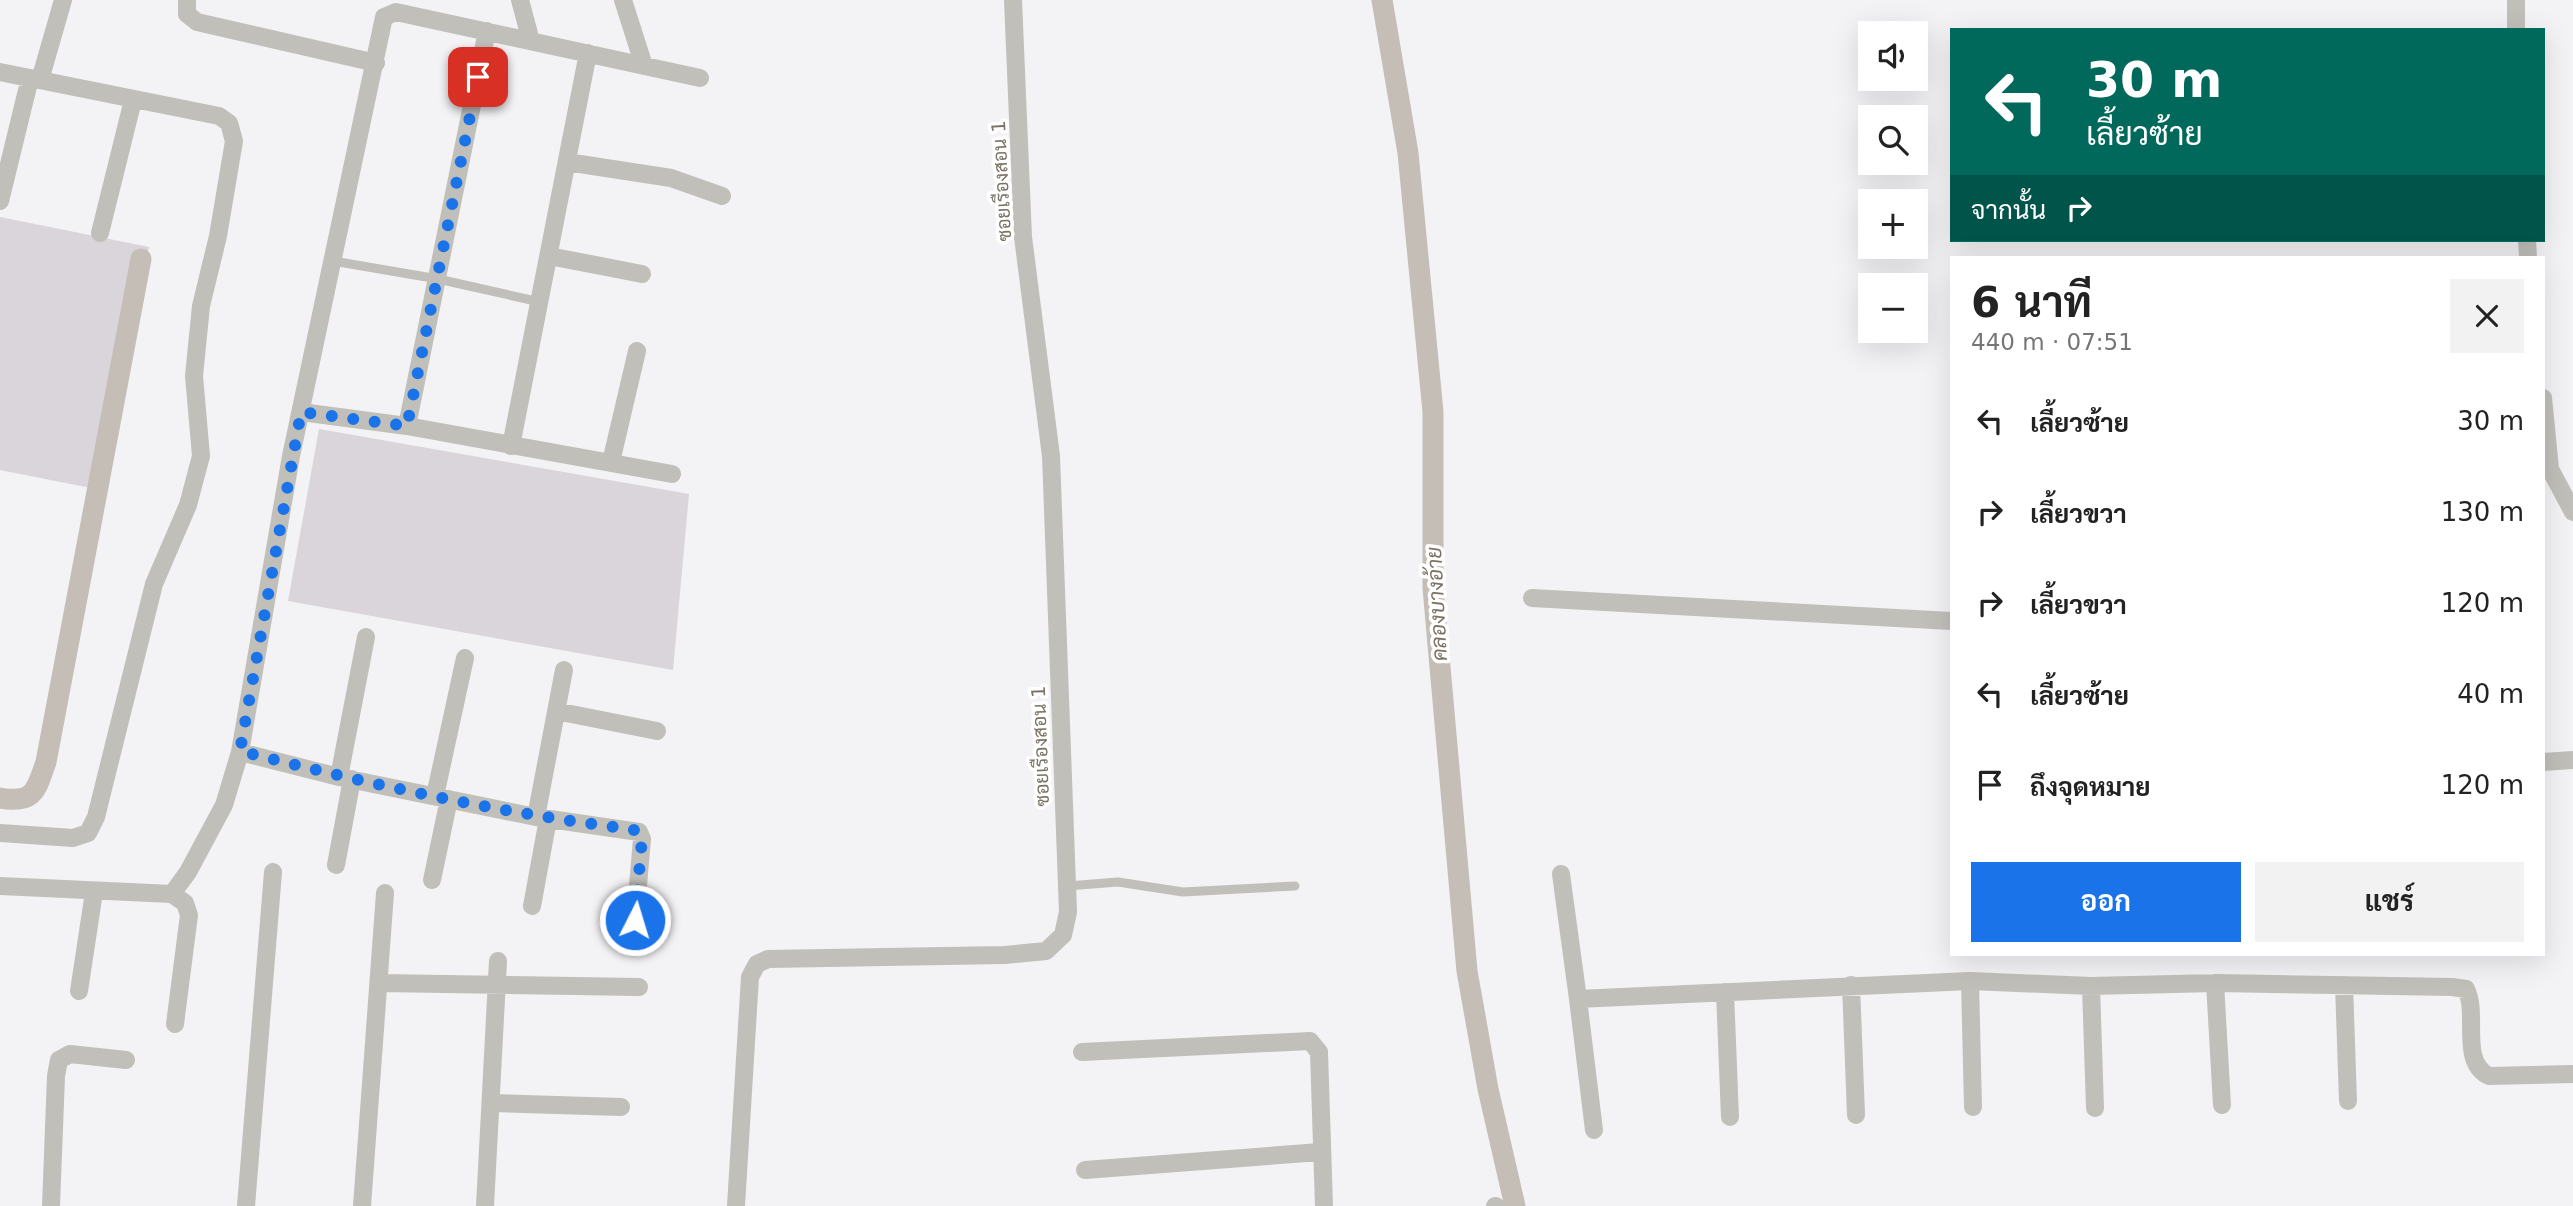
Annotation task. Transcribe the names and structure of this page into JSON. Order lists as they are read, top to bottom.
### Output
{
  "streets": {
    "street": ["ซอยเรืองสอน 1"]
  },
  "water": ["คลองบางอ้าย"],
  "page": {
    "map_buttons": ["+", "−"],
    "turn": ["30 m", "เลี้ยวซ้าย"],
    "then": "จากนั้น",
    "heading": ["6 นาที", "440 m · 07:51"],
    "list": [
      {
        "name": "เลี้ยวซ้าย",
        "value": "30 m"
      },
      {
        "name": "เลี้ยวขวา",
        "value": "130 m"
      },
      {
        "name": "เลี้ยวขวา",
        "value": "120 m"
      },
      {
        "name": "เลี้ยวซ้าย",
        "value": "40 m"
      },
      {
        "name": "ถึงจุดหมาย",
        "value": "120 m"
      }
    ],
    "buttons": ["ออก", "แชร์"]
  }
}
